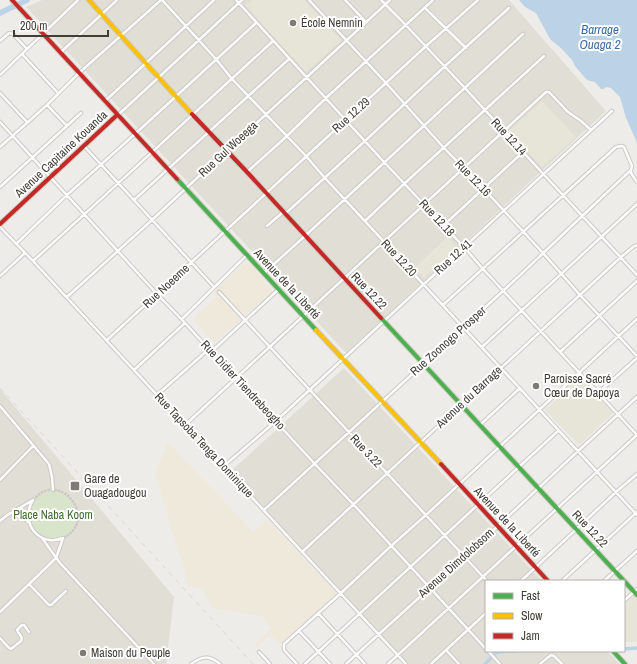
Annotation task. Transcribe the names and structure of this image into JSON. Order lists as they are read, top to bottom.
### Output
{
  "streets": {
    "street": [
      "Rue 12.29",
      "Rue 12.14",
      "Rue Gul Woeega",
      "Avenue Capitaine Kouanda",
      "Rue 12.16",
      "Rue 12.18",
      "Rue 12.41",
      "Rue 12.20",
      "Avenue de la Liberté",
      "Rue Noeeme",
      "Rue 12.22",
      "Rue Zoonogo Prosper",
      "Rue Didier Tiendrebeogho",
      "Avenue du Barrage",
      "Rue Tapsoba Tenga Dominique",
      "Rue 3.22",
      "Avenue Dimdolobsom"
    ]
  },
  "crossings": [
    ["Rue 12.29", "Rue 12.14"],
    ["Rue 12.29", "Rue 12.16"],
    ["Rue 12.29", "Rue 12.18"],
    ["Rue 12.29", "Rue 12.20"],
    ["Rue 12.29", "Avenue de la Liberté"],
    ["Rue 12.29", "Rue Noeeme"],
    ["Rue 12.29", "Rue 12.22"],
    ["Rue 12.14", "Rue Gul Woeega"],
    ["Rue 12.14", "Rue 12.41"],
    ["Rue 12.14", "Rue Zoonogo Prosper"],
    ["Rue 12.14", "Avenue du Barrage"],
    ["Rue Gul Woeega", "Rue 12.16"],
    ["Rue Gul Woeega", "Rue 12.18"],
    ["Rue Gul Woeega", "Rue 12.20"],
    ["Rue Gul Woeega", "Avenue de la Liberté"],
    ["Rue Gul Woeega", "Rue 12.22"],
    ["Rue Gul Woeega", "Rue Didier Tiendrebeogho"],
    ["Rue Gul Woeega", "Rue Tapsoba Tenga Dominique"],
    ["Avenue Capitaine Kouanda", "Avenue de la Liberté"],
    ["Avenue Capitaine Kouanda", "Rue Didier Tiendrebeogho"],
    ["Avenue Capitaine Kouanda", "Rue Tapsoba Tenga Dominique"],
    ["Rue 12.16", "Rue 12.41"],
    ["Rue 12.16", "Rue Zoonogo Prosper"],
    ["Rue 12.16", "Avenue du Barrage"],
    ["Rue 12.18", "Rue 12.41"],
    ["Rue 12.18", "Rue Zoonogo Prosper"],
    ["Rue 12.18", "Avenue du Barrage"],
    ["Rue 12.18", "Avenue Dimdolobsom"],
    ["Rue 12.41", "Rue 12.20"],
    ["Rue 12.41", "Avenue de la Liberté"],
    ["Rue 12.41", "Rue 12.22"],
    ["Rue 12.41", "Rue Didier Tiendrebeogho"],
    ["Rue 12.41", "Rue Tapsoba Tenga Dominique"],
    ["Rue 12.41", "Rue 3.22"],
    ["Rue 12.20", "Rue Zoonogo Prosper"],
    ["Rue 12.20", "Avenue du Barrage"],
    ["Rue 12.20", "Avenue Dimdolobsom"],
    ["Avenue de la Liberté", "Rue Noeeme"],
    ["Avenue de la Liberté", "Rue Zoonogo Prosper"],
    ["Avenue de la Liberté", "Avenue du Barrage"],
    ["Avenue de la Liberté", "Avenue Dimdolobsom"],
    ["Rue Noeeme", "Rue Didier Tiendrebeogho"],
    ["Rue Noeeme", "Rue Tapsoba Tenga Dominique"],
    ["Rue 12.22", "Rue Zoonogo Prosper"],
    ["Rue 12.22", "Avenue du Barrage"],
    ["Rue 12.22", "Avenue Dimdolobsom"],
    ["Rue Zoonogo Prosper", "Rue Didier Tiendrebeogho"],
    ["Rue Zoonogo Prosper", "Rue Tapsoba Tenga Dominique"],
    ["Rue Zoonogo Prosper", "Rue 3.22"],
    ["Rue Didier Tiendrebeogho", "Avenue du Barrage"],
    ["Rue Didier Tiendrebeogho", "Avenue Dimdolobsom"],
    ["Avenue du Barrage", "Rue Tapsoba Tenga Dominique"],
    ["Avenue du Barrage", "Rue 3.22"],
    ["Rue Tapsoba Tenga Dominique", "Avenue Dimdolobsom"],
    ["Rue 3.22", "Avenue Dimdolobsom"]
  ],
  "water": ["Barrage Ouaga 2"],
  "parks": ["Place Naba Koom"],
  "places": {
    "other": ["École Nemnin", "Paroisse Sacré Cœur de Dapoya", "Maison du Peuple"],
    "transit": ["Gare de Ouagadougou"]
  },
  "legend": ["Fast", "Slow", "Jam"],
  "scale_bar": "200 m"
}
